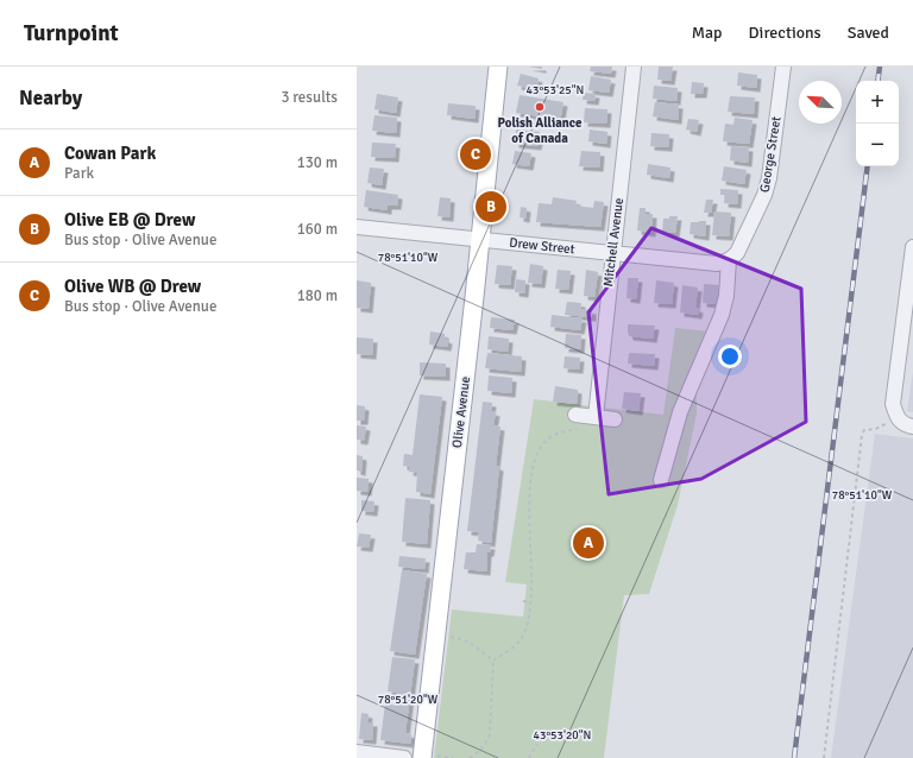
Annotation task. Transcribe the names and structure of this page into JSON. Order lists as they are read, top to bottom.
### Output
{
  "streets": {
    "main road": ["Olive Avenue"],
    "street": ["George Street", "Mitchell Avenue", "Drew Street"]
  },
  "crossings": [
    ["George Street", "Drew Street"],
    ["Mitchell Avenue", "Drew Street"],
    ["Drew Street", "Olive Avenue"]
  ],
  "places": ["Polish Alliance of Canada"],
  "north": "top left",
  "page": {
    "header": "Turnpoint",
    "nav": ["Map", "Directions", "Saved"],
    "heading": ["Nearby", "3 results"],
    "map_buttons": ["+", "−"],
    "list": [
      {
        "mark": "A",
        "name": "Cowan Park",
        "note": "Park",
        "value": "130 m"
      },
      {
        "mark": "B",
        "name": "Olive EB @ Drew",
        "note": "Bus stop · Olive Avenue",
        "value": "160 m"
      },
      {
        "mark": "C",
        "name": "Olive WB @ Drew",
        "note": "Bus stop · Olive Avenue",
        "value": "180 m"
      }
    ],
    "pins": ["C", "B", "A"]
  },
  "coordinates": [
    "43°53'25\"N",
    "78°51'10\"W",
    "78°51'20\"W",
    "43°53'20\"N"
  ]
}
